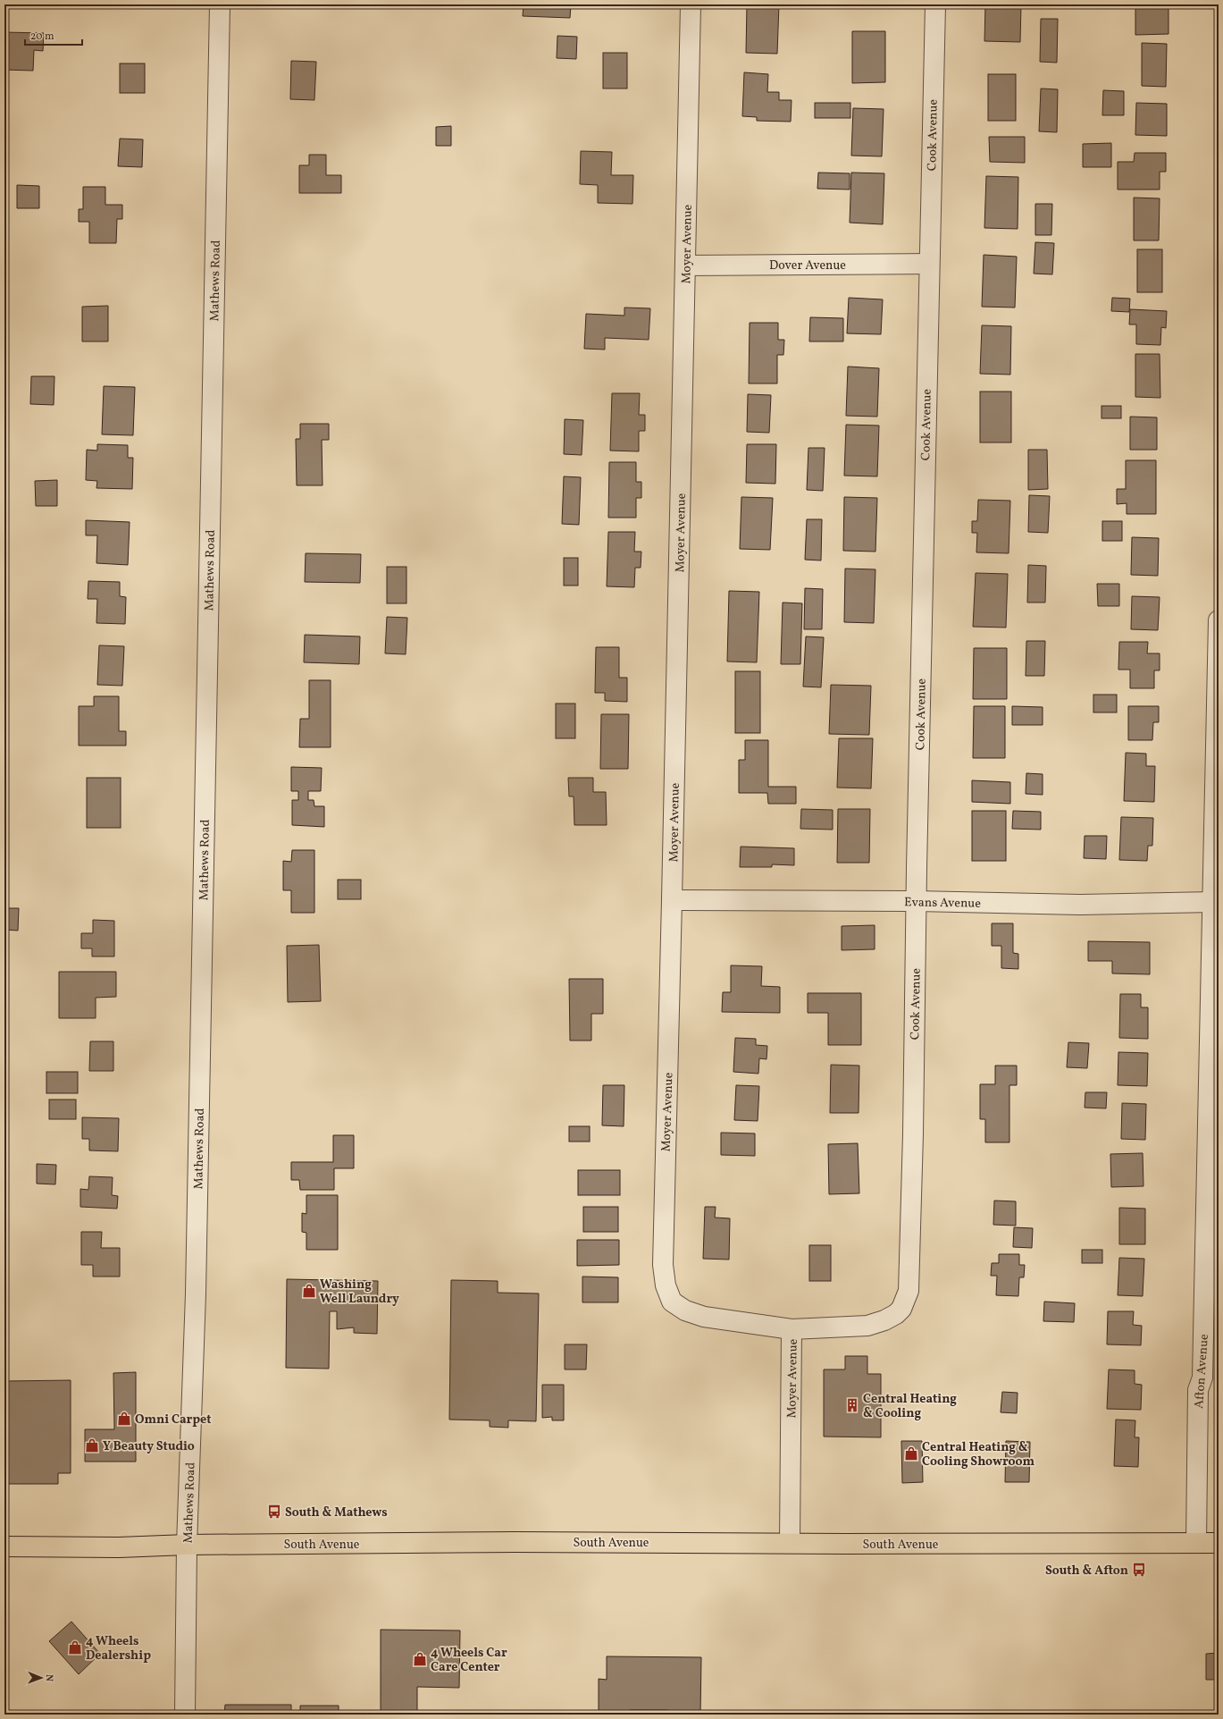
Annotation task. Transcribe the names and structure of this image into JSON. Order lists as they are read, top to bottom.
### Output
{
  "streets": {
    "main road": ["South Avenue"],
    "street": [
      "Cook Avenue",
      "Moyer Avenue",
      "Dover Avenue",
      "Mathews Road",
      "Evans Avenue",
      "Afton Avenue"
    ]
  },
  "crossings": [
    ["Cook Avenue", "Moyer Avenue"],
    ["Cook Avenue", "Dover Avenue"],
    ["Cook Avenue", "Evans Avenue"],
    ["Moyer Avenue", "Dover Avenue"],
    ["Moyer Avenue", "Evans Avenue"],
    ["Moyer Avenue", "South Avenue"],
    ["Mathews Road", "South Avenue"],
    ["Evans Avenue", "Afton Avenue"],
    ["Afton Avenue", "South Avenue"]
  ],
  "places": {
    "shop": [
      "Washing Well Laundry",
      "Omni Carpet",
      "Y Beauty Studio",
      "Central Heating & Cooling Showroom",
      "4 Wheels Dealership",
      "4 Wheels Car Care Center"
    ],
    "building": ["Central Heating & Cooling"],
    "bus stop": ["South & Mathews", "South & Afton"]
  },
  "scale_bar": "20 m",
  "north": "right"
}
